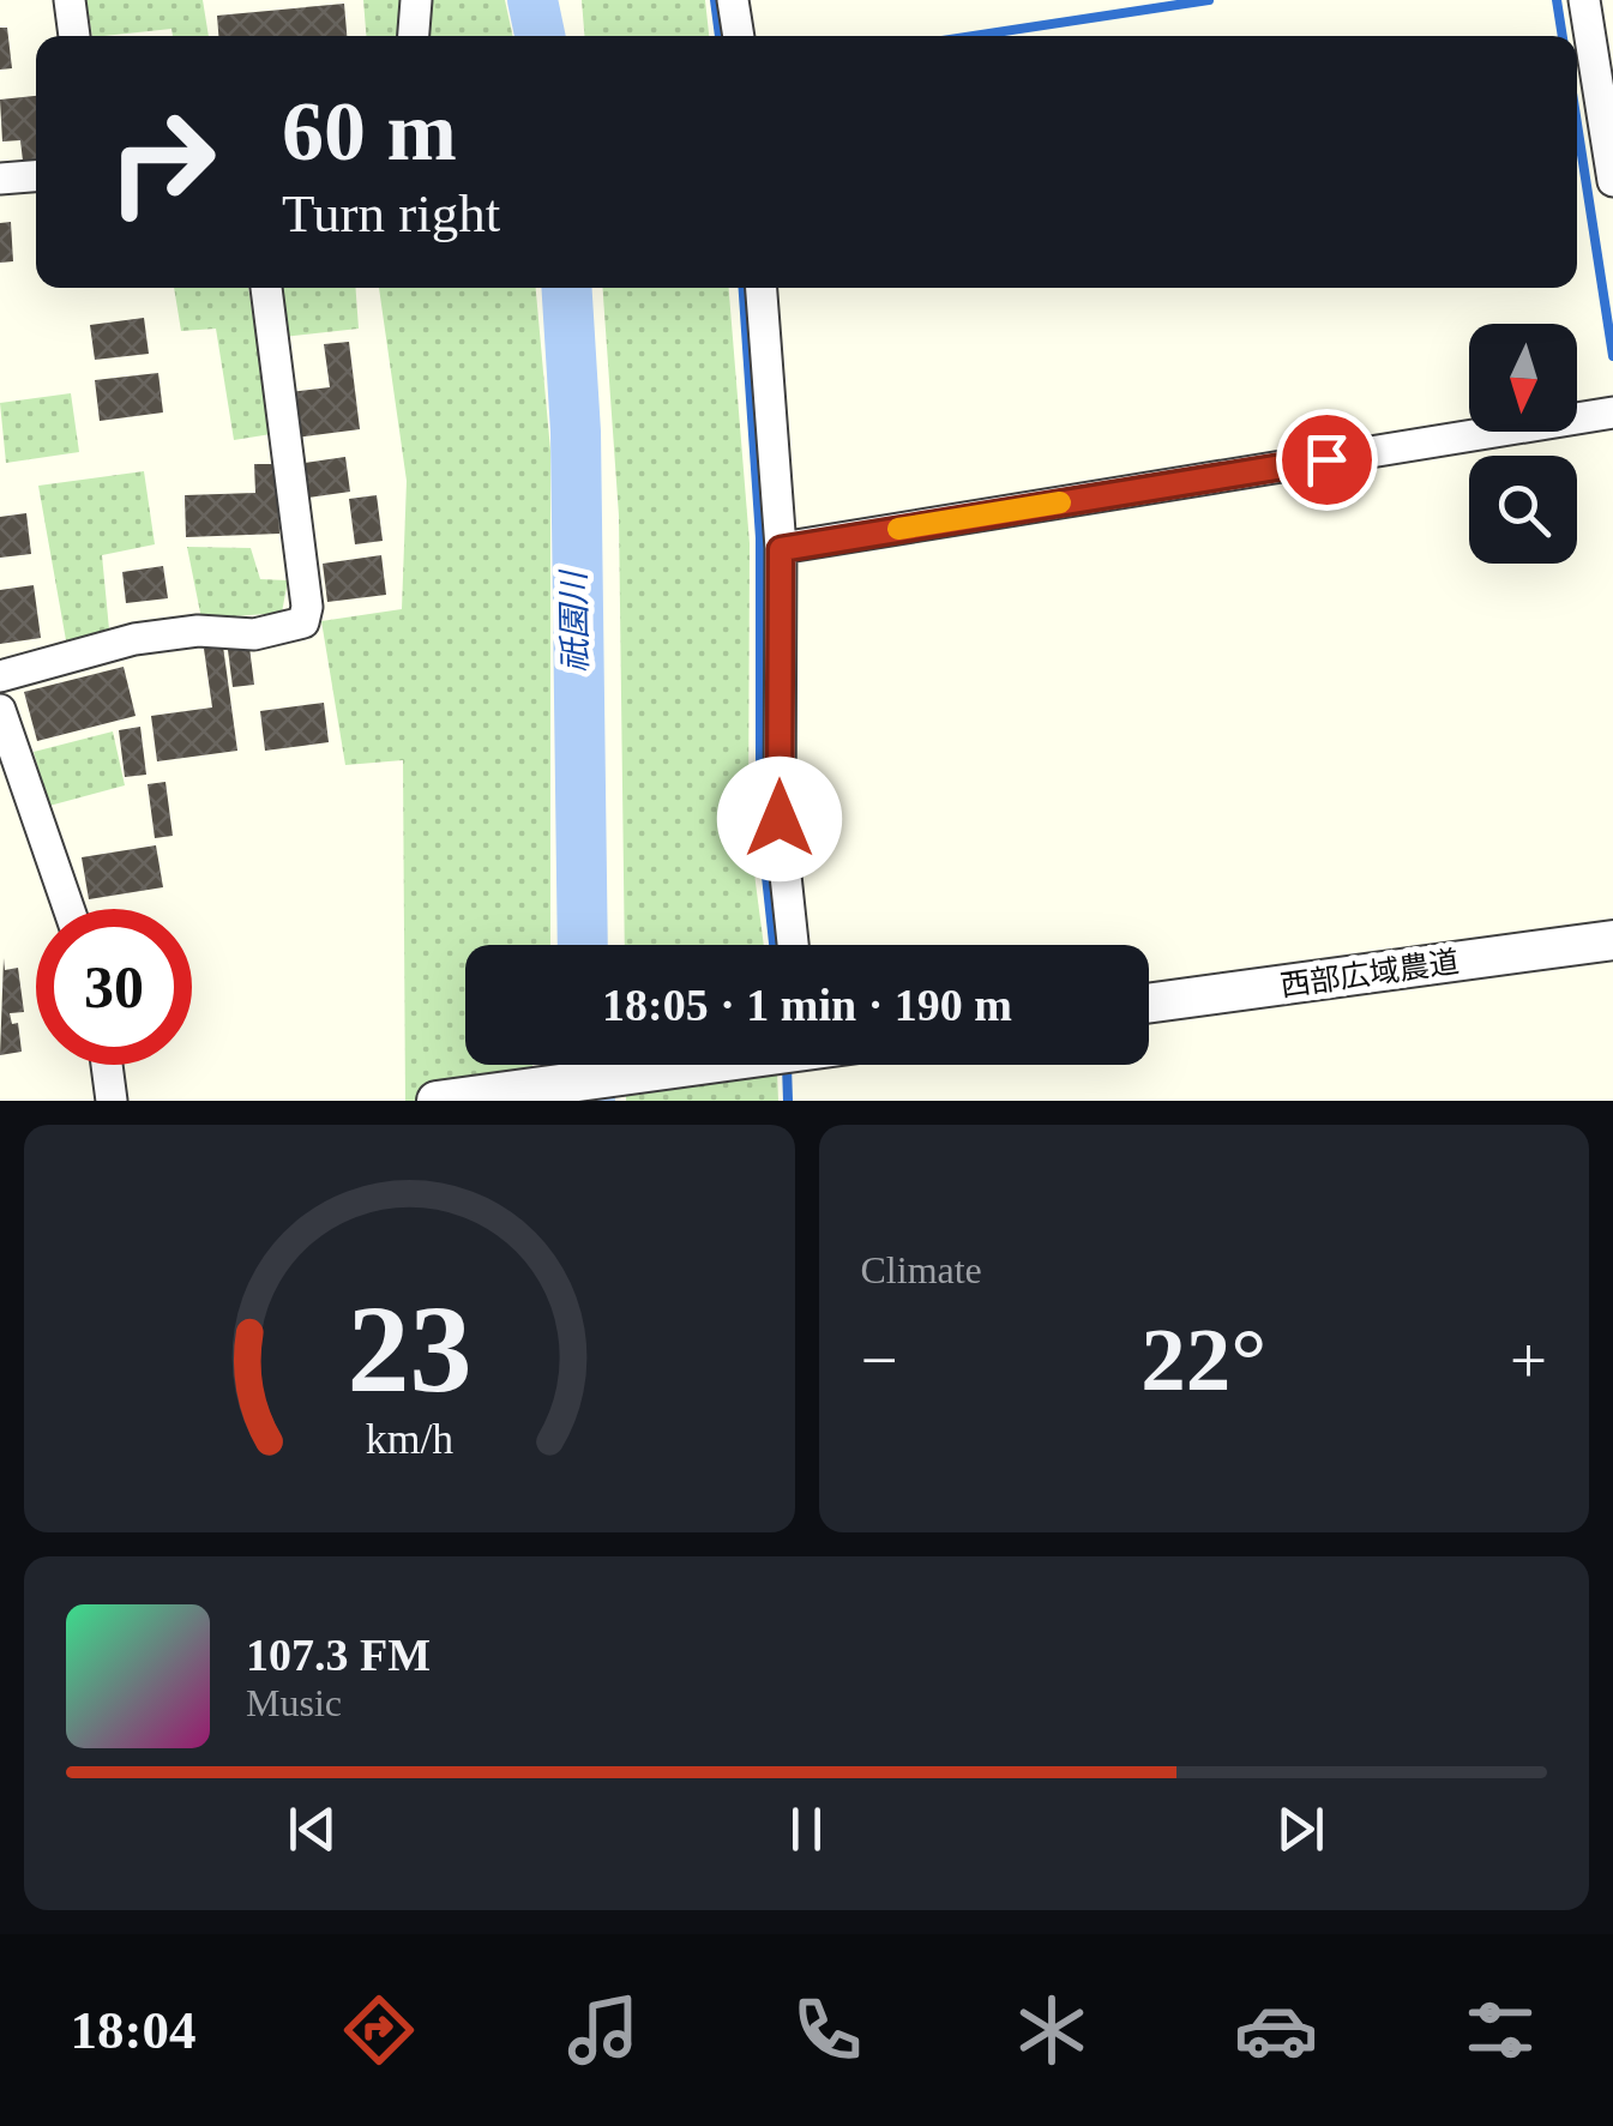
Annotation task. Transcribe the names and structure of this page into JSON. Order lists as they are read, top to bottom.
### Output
{
  "streets": {
    "street": ["西部広域農道"]
  },
  "water": ["祇園川"],
  "north": "bottom",
  "page": {
    "turn": ["60 m", "Turn right"],
    "limit": "30",
    "trip": "18:05 · 1 min · 190 m",
    "tile": "Climate",
    "heat": ["−", "22°", "+"],
    "song": ["107.3 FM", "Music"],
    "tabs": "18:04",
    "gauge": ["23", "km/h"]
  }
}
